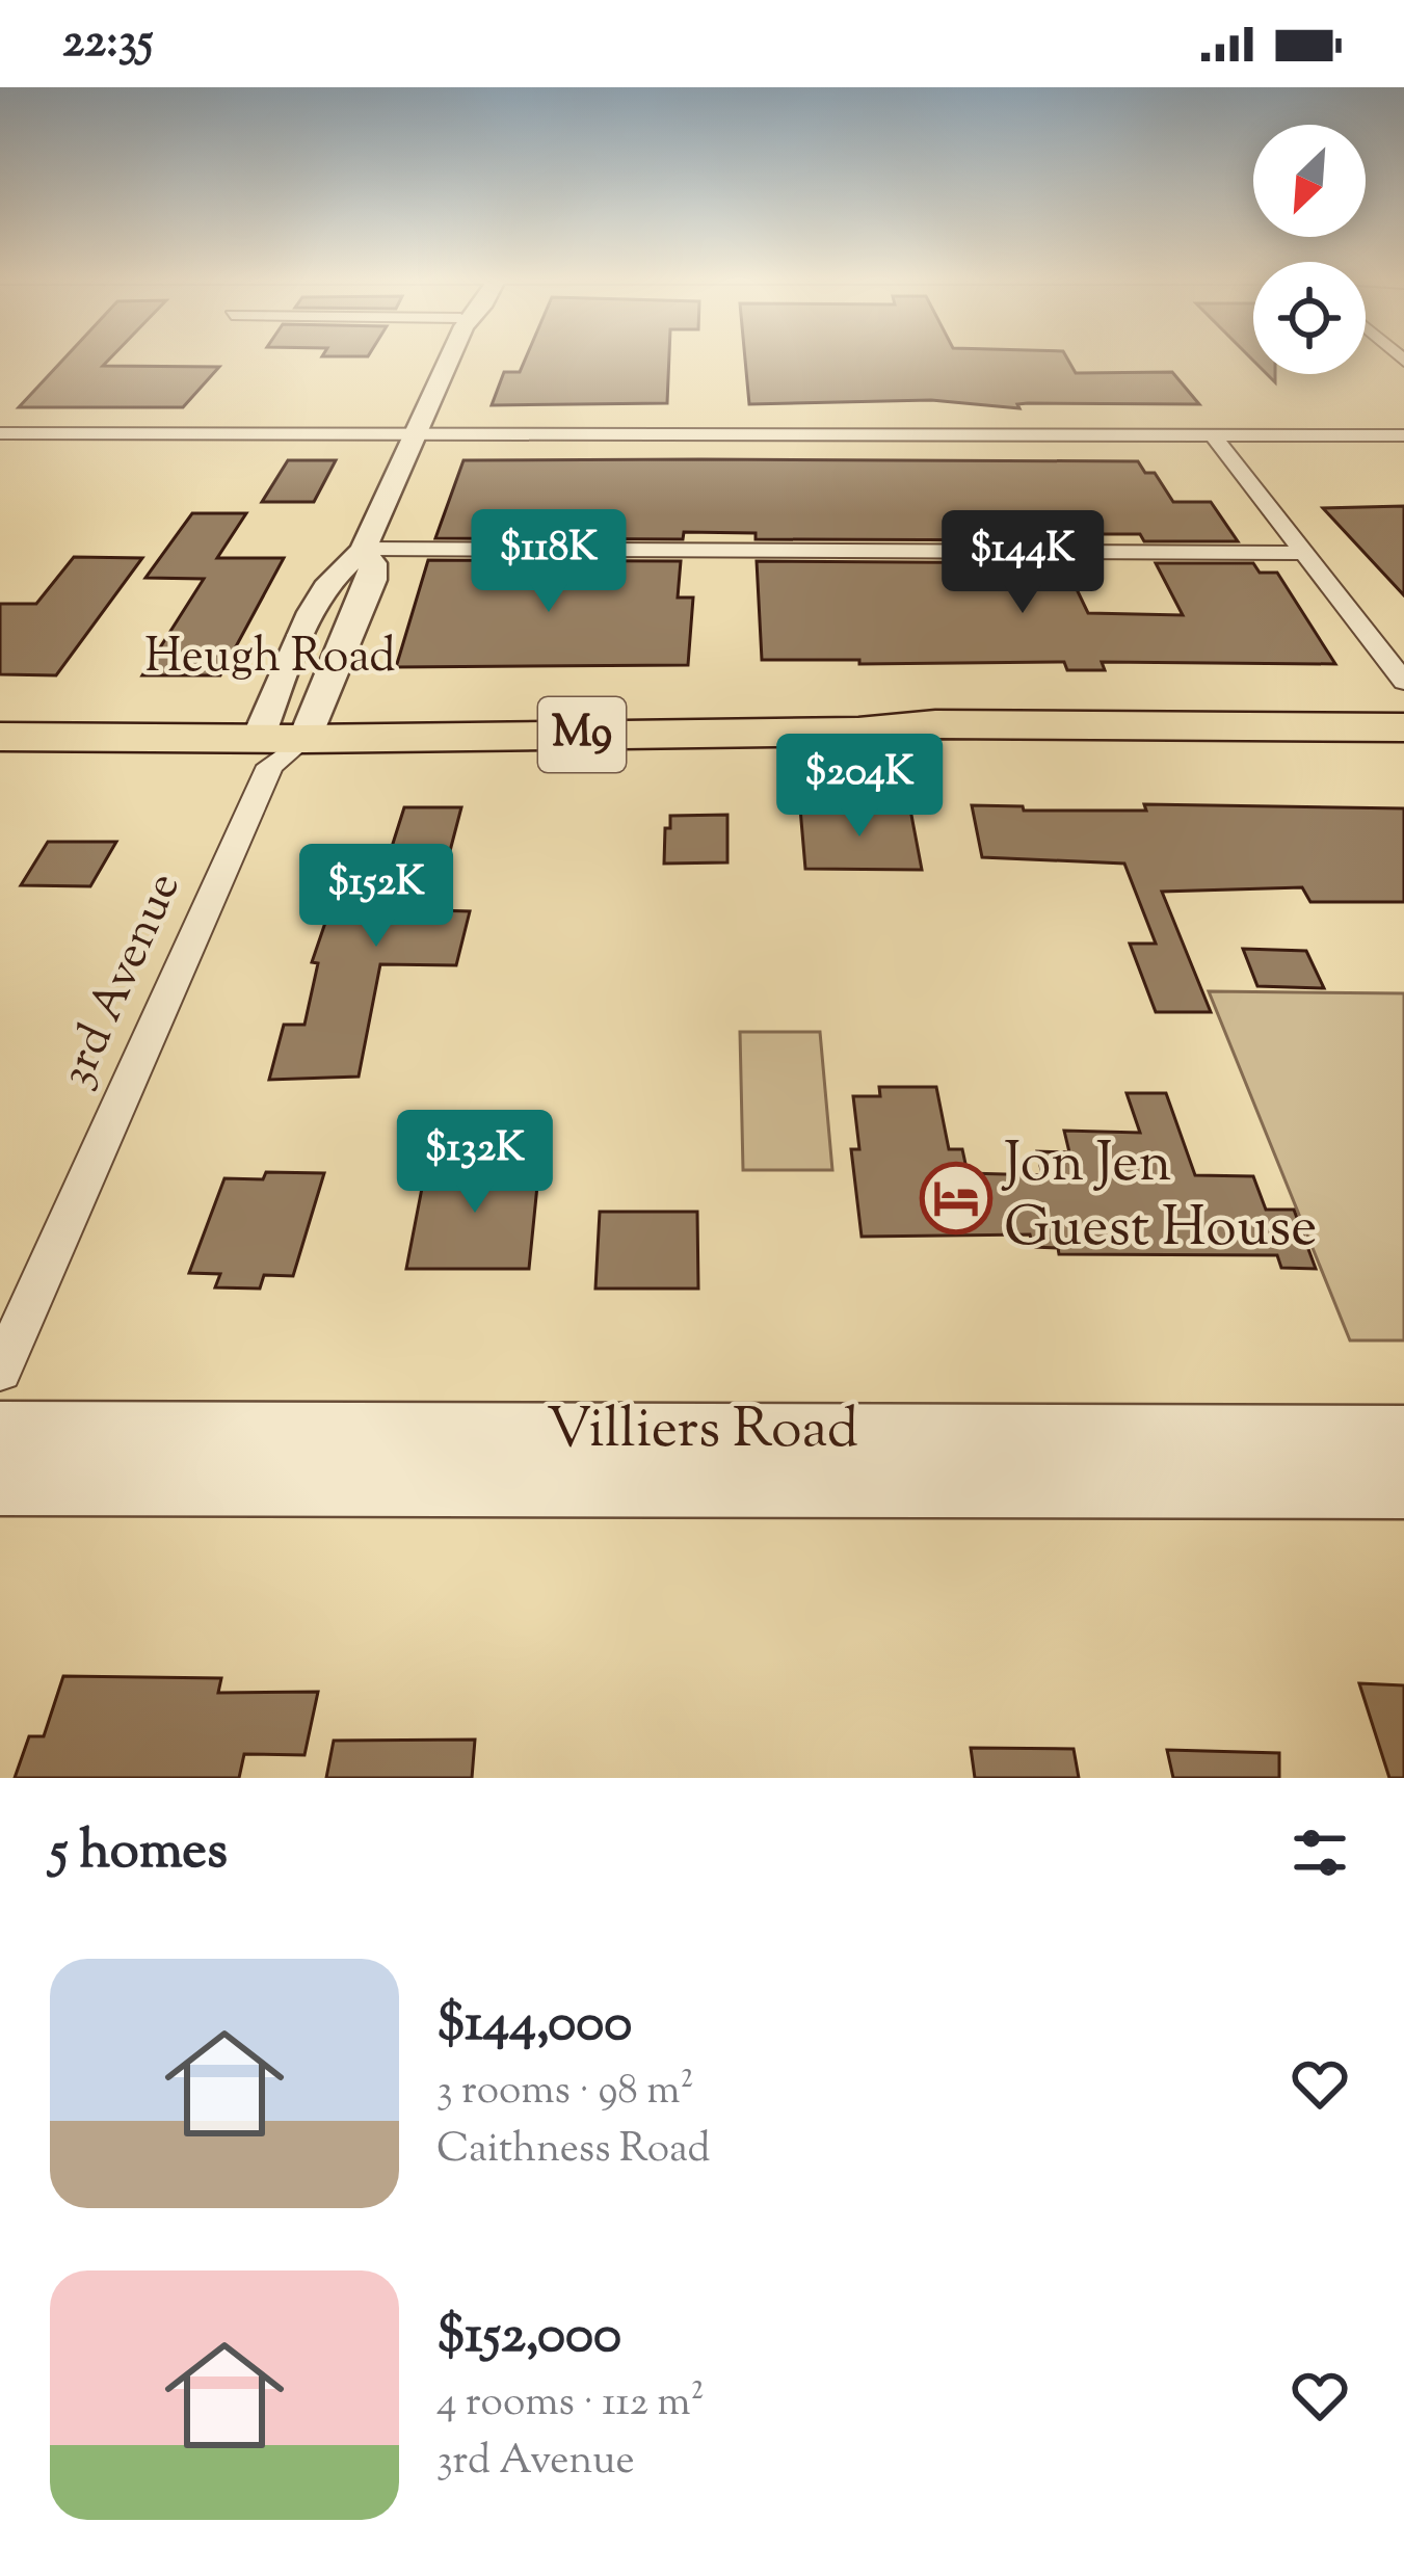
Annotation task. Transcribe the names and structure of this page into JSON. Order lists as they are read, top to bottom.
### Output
{
  "streets": {
    "main road": ["Heugh Road", "M9"],
    "street": ["3rd Avenue", "Villiers Road"]
  },
  "crossings": [
    ["Heugh Road", "3rd Avenue"]
  ],
  "places": {
    "hotel": ["Jon Jen Guest House"]
  },
  "north": "bottom left",
  "page": {
    "status": "22:35",
    "price": [
      "$118K",
      "$144K",
      "$204K",
      "$152K",
      "$132K"
    ],
    "heading": "5 homes",
    "list": [
      {
        "name": "$144,000",
        "note": "3 rooms · 98 m² · Caithness Road"
      },
      {
        "name": "$152,000",
        "note": "4 rooms · 112 m² · 3rd Avenue"
      }
    ]
  }
}
